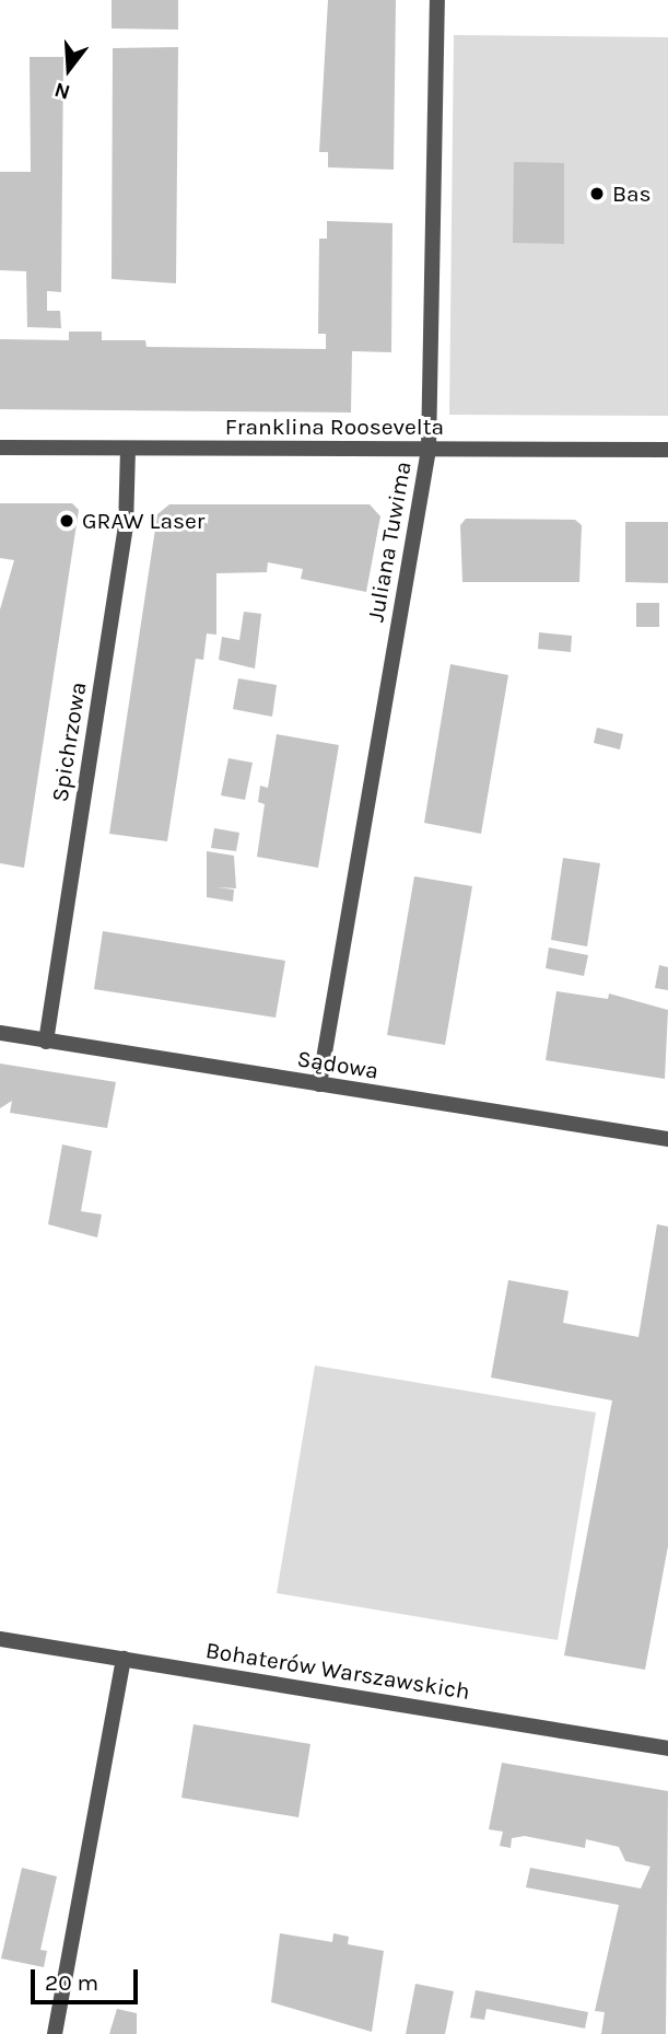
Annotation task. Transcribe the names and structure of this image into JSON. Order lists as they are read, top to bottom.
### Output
{
  "streets": {
    "street": [
      "Franklina Roosevelta",
      "Juliana Tuwima",
      "Spichrzowa",
      "Sądowa",
      "Bohaterów Warszawskich"
    ]
  },
  "crossings": [
    ["Franklina Roosevelta", "Juliana Tuwima"],
    ["Franklina Roosevelta", "Spichrzowa"],
    ["Juliana Tuwima", "Sądowa"],
    ["Spichrzowa", "Sądowa"]
  ],
  "places": ["Bas", "GRAW Laser"],
  "scale_bar": "20 m",
  "north": "bottom"
}
